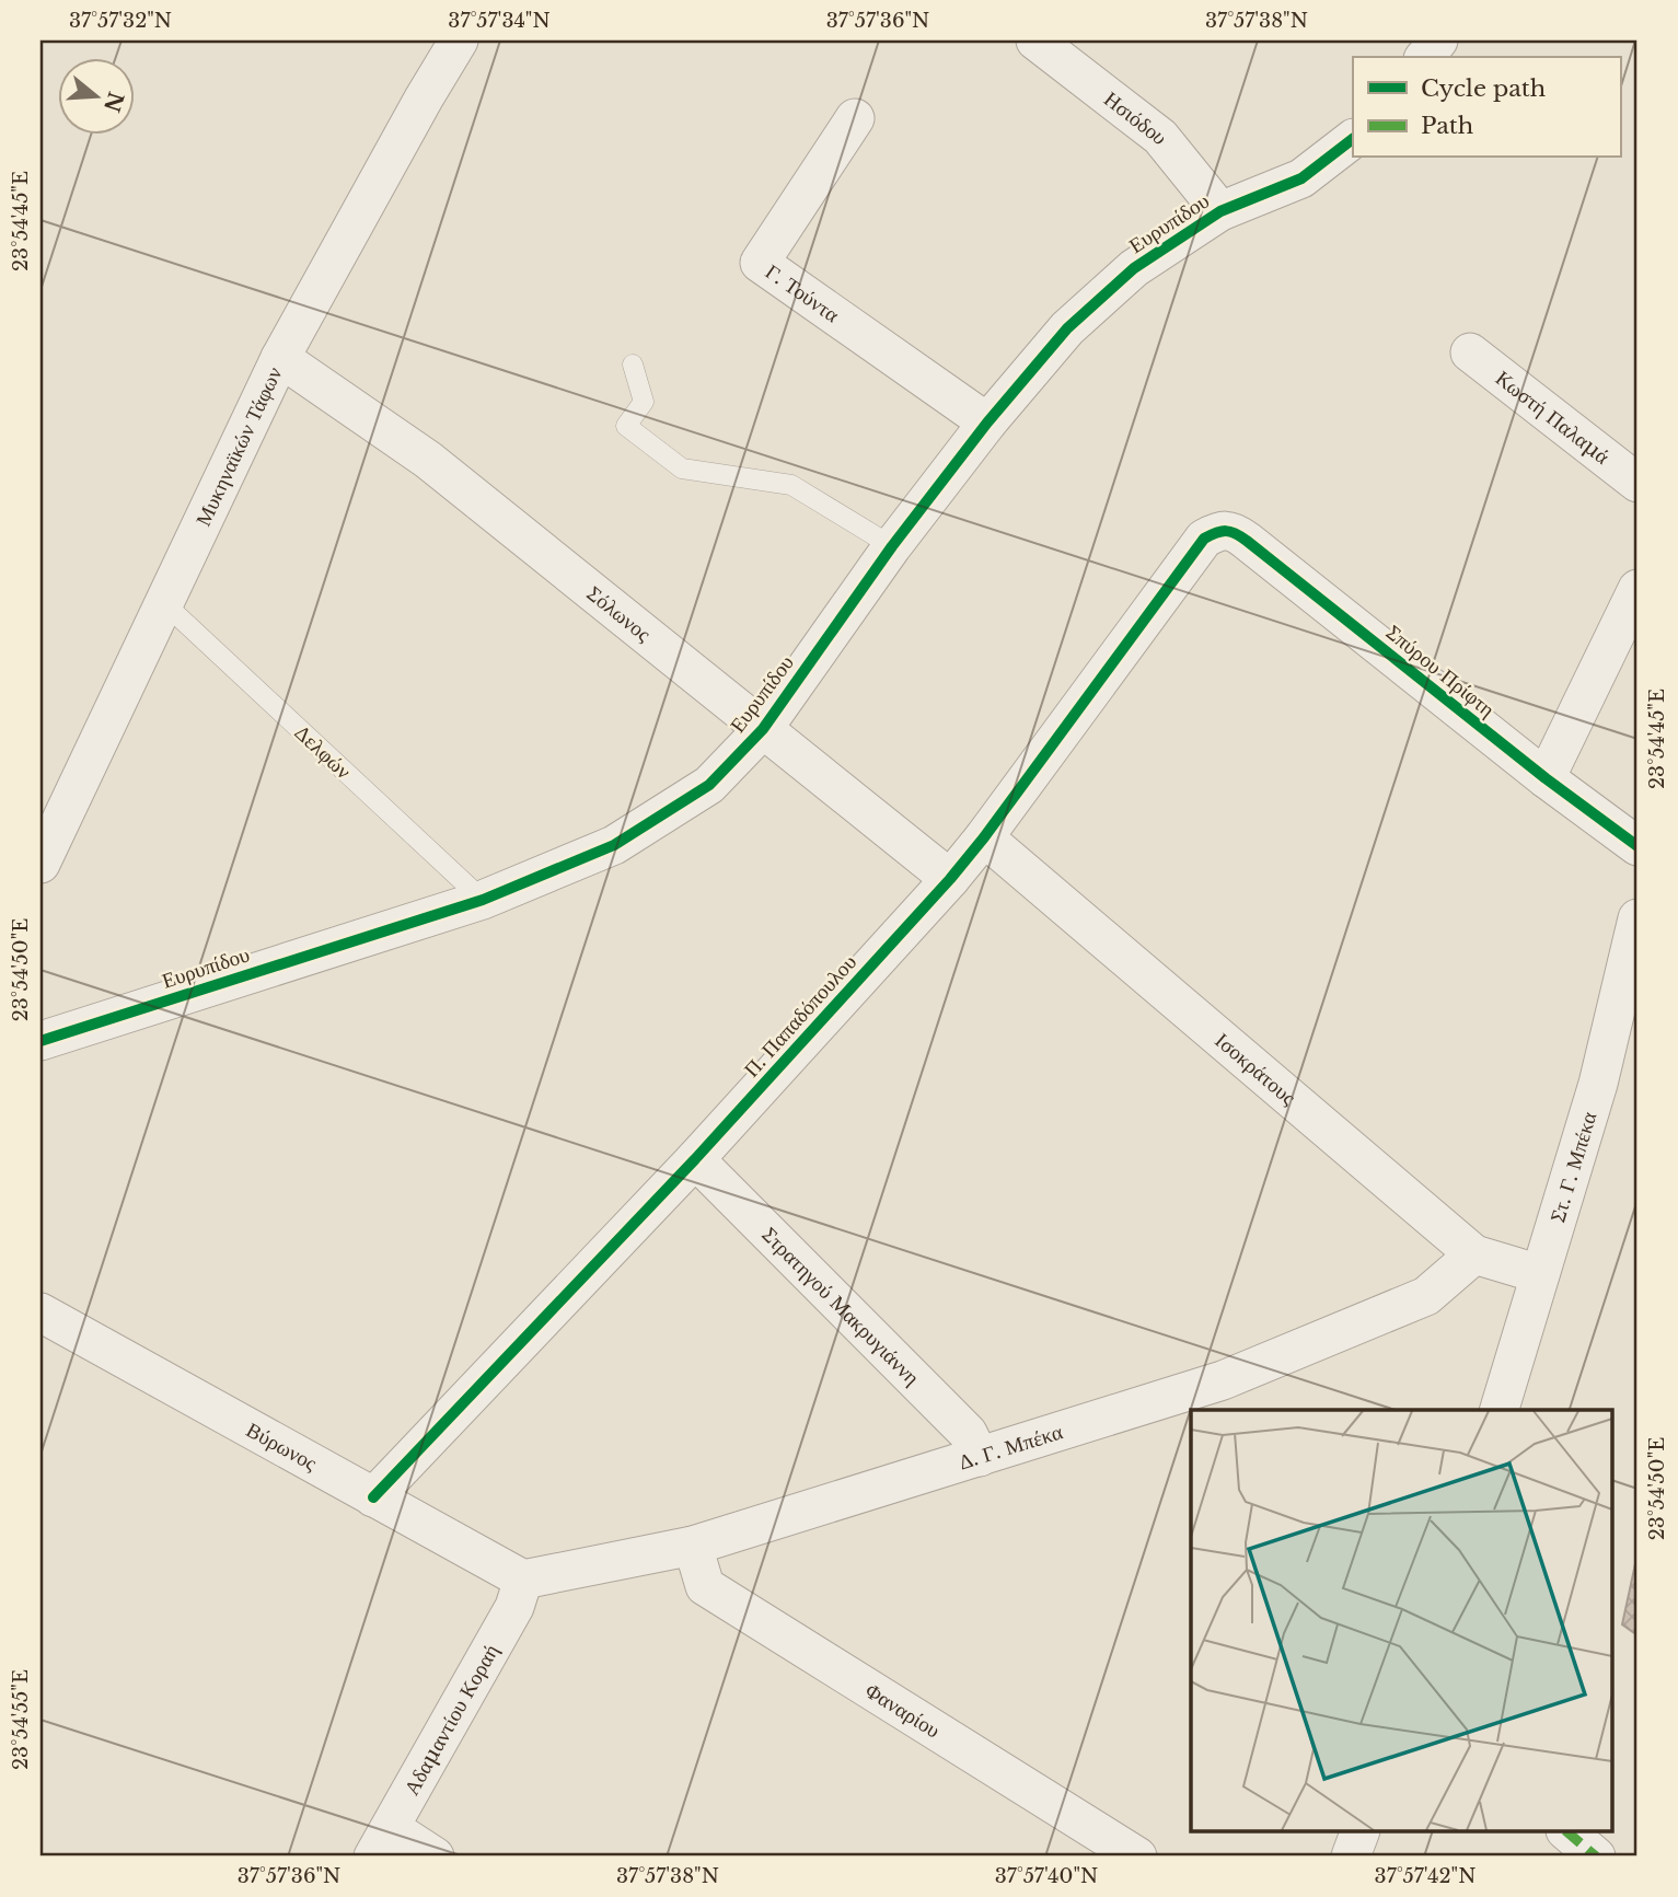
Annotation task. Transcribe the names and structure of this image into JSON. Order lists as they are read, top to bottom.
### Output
{
  "streets": {
    "street": [
      "Ησιόδου",
      "Ευρυπίδου",
      "Γ. Τούντα",
      "Κωστή Παλαμά",
      "Μυκηναϊκών Τάφων",
      "Σόλωνος",
      "Σπύρου Πρίφτη",
      "Π. Παπαδόπουλου",
      "Ισοκράτους",
      "Στ. Γ. Μπέκα",
      "Στρατηγού Μακρυγιάννη",
      "Βύρωνος",
      "Δ. Γ. Μπέκα",
      "Φαναρίου",
      "Αδαμαντίου Κοραή"
    ],
    "lane": ["Δελφών"]
  },
  "crossings": [
    ["Ησιόδου", "Ευρυπίδου"],
    ["Ευρυπίδου", "Γ. Τούντα"],
    ["Ευρυπίδου", "Σόλωνος"],
    ["Ευρυπίδου", "Δελφών"],
    ["Μυκηναϊκών Τάφων", "Σόλωνος"],
    ["Μυκηναϊκών Τάφων", "Δελφών"],
    ["Σόλωνος", "Π. Παπαδόπουλου"],
    ["Σπύρου Πρίφτη", "Π. Παπαδόπουλου"],
    ["Π. Παπαδόπουλου", "Ισοκράτους"],
    ["Π. Παπαδόπουλου", "Στρατηγού Μακρυγιάννη"],
    ["Π. Παπαδόπουλου", "Βύρωνος"],
    ["Ισοκράτους", "Στ. Γ. Μπέκα"],
    ["Ισοκράτους", "Δ. Γ. Μπέκα"],
    ["Στρατηγού Μακρυγιάννη", "Δ. Γ. Μπέκα"],
    ["Βύρωνος", "Δ. Γ. Μπέκα"],
    ["Βύρωνος", "Αδαμαντίου Κοραή"],
    ["Δ. Γ. Μπέκα", "Φαναρίου"],
    ["Δ. Γ. Μπέκα", "Αδαμαντίου Κοραή"]
  ],
  "legend": ["Cycle path", "Path"],
  "north": "right",
  "coordinates": [
    "37°57'32\"N",
    "37°57'34\"N",
    "37°57'36\"N",
    "37°57'38\"N",
    "23°54'45\"E",
    "23°54'50\"E",
    "23°54'55\"E",
    "37°57'40\"N",
    "37°57'42\"N"
  ]
}
